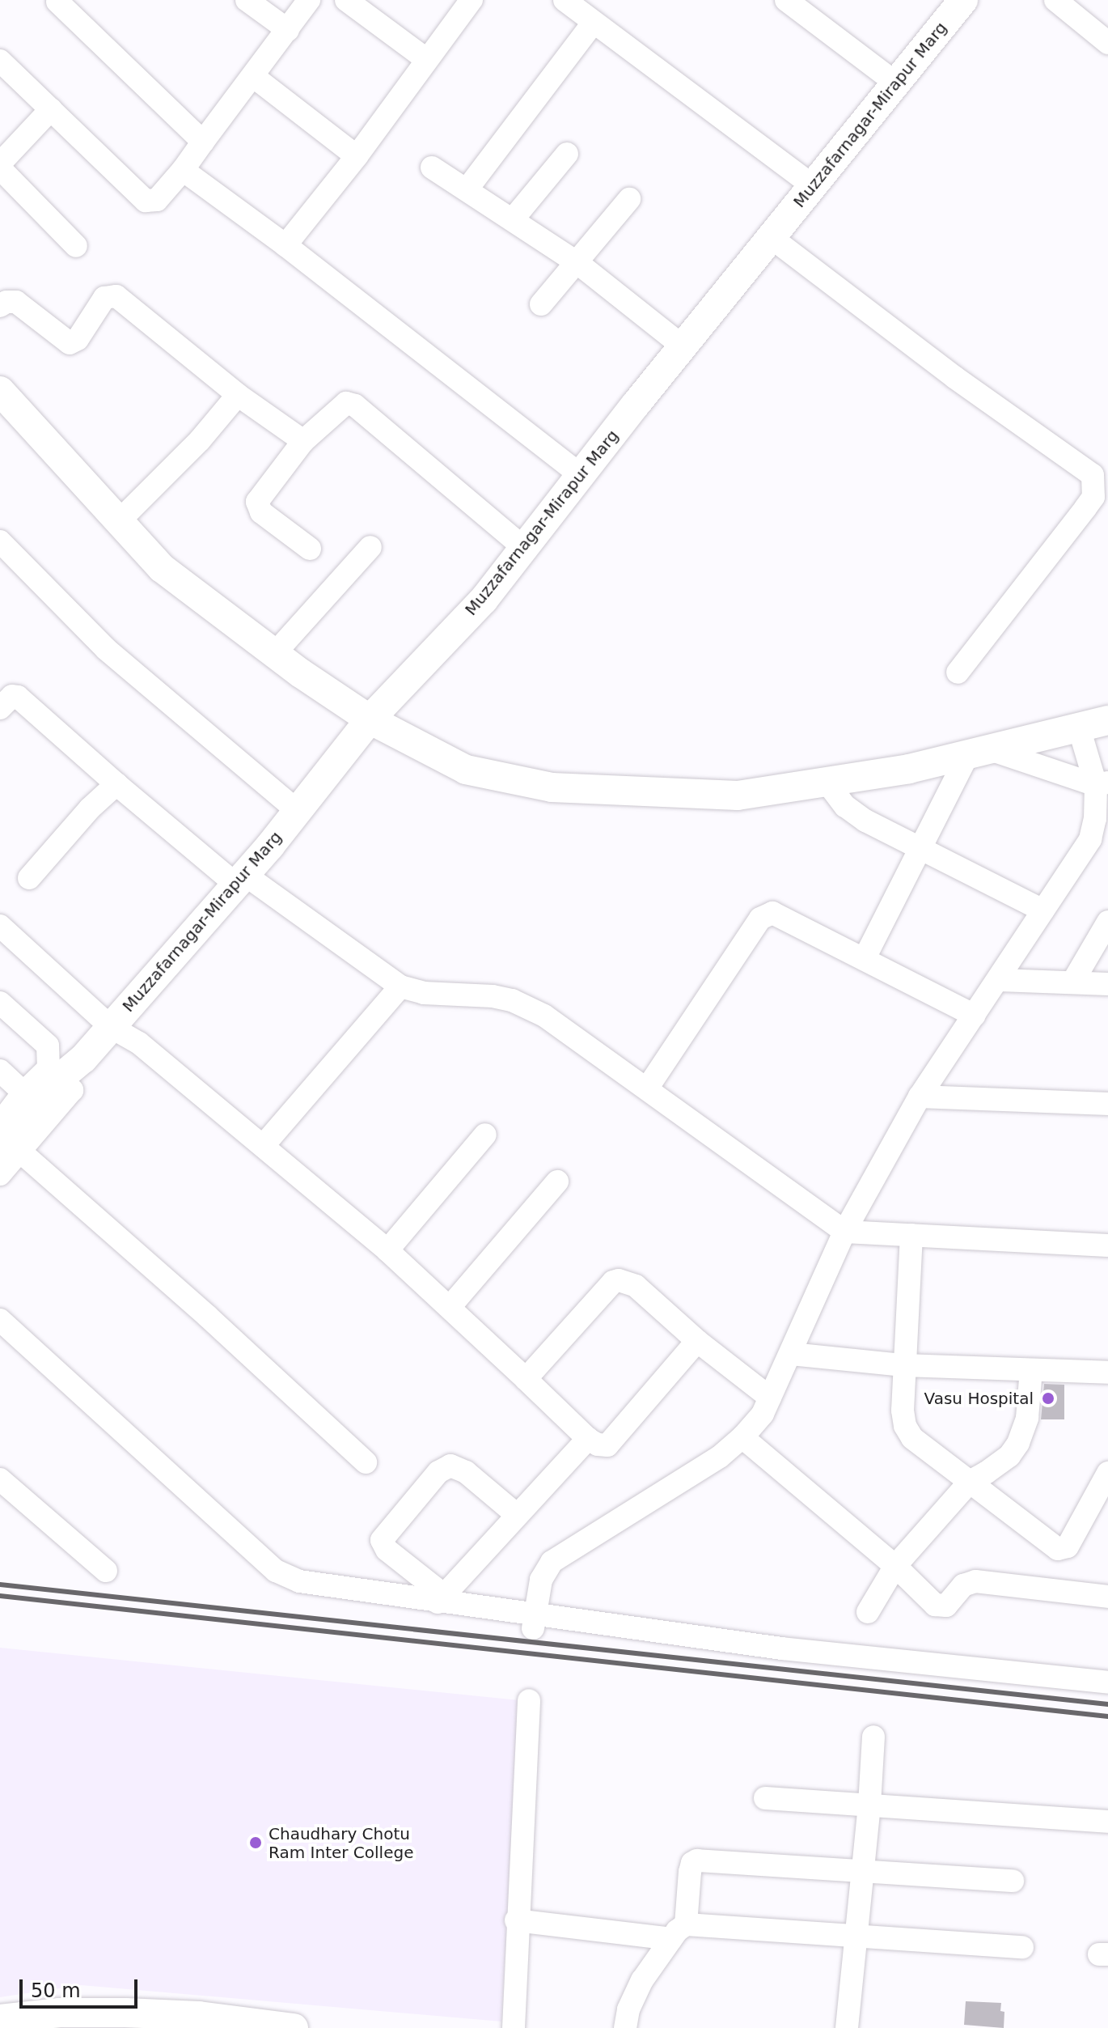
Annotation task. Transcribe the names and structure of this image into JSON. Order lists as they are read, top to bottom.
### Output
{
  "streets": {
    "main road": ["Muzzafarnagar-Mirapur Marg"]
  },
  "places": ["Vasu Hospital", "Chaudhary Chotu Ram Inter College"],
  "scale_bar": "50 m"
}
